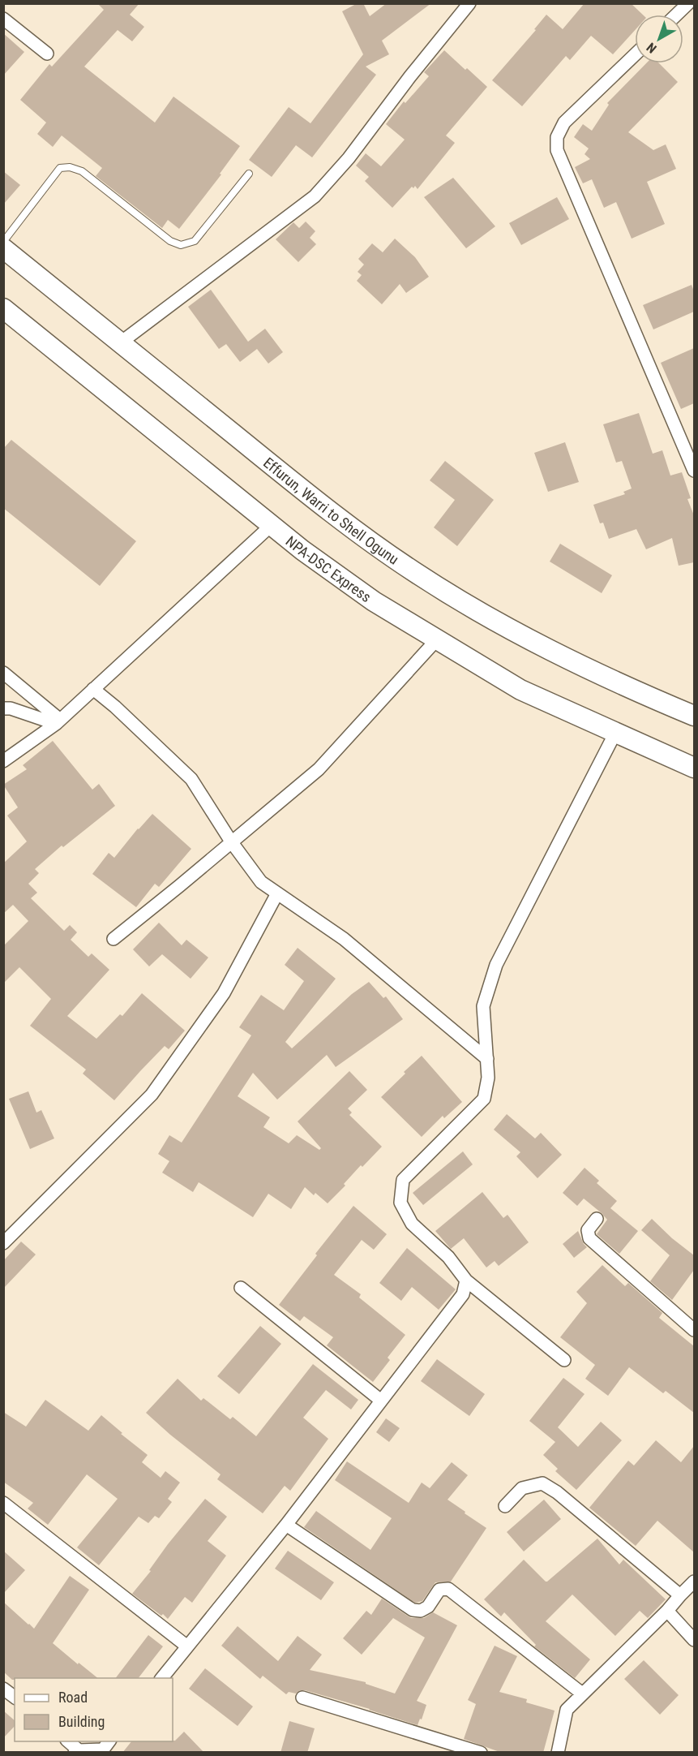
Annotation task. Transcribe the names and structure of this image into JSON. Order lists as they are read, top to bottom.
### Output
{
  "streets": {
    "main road": ["Effurun, Warri to Shell Ogunu", "NPA-DSC Express"]
  },
  "legend": ["Road", "Building"],
  "north": "bottom left"
}
